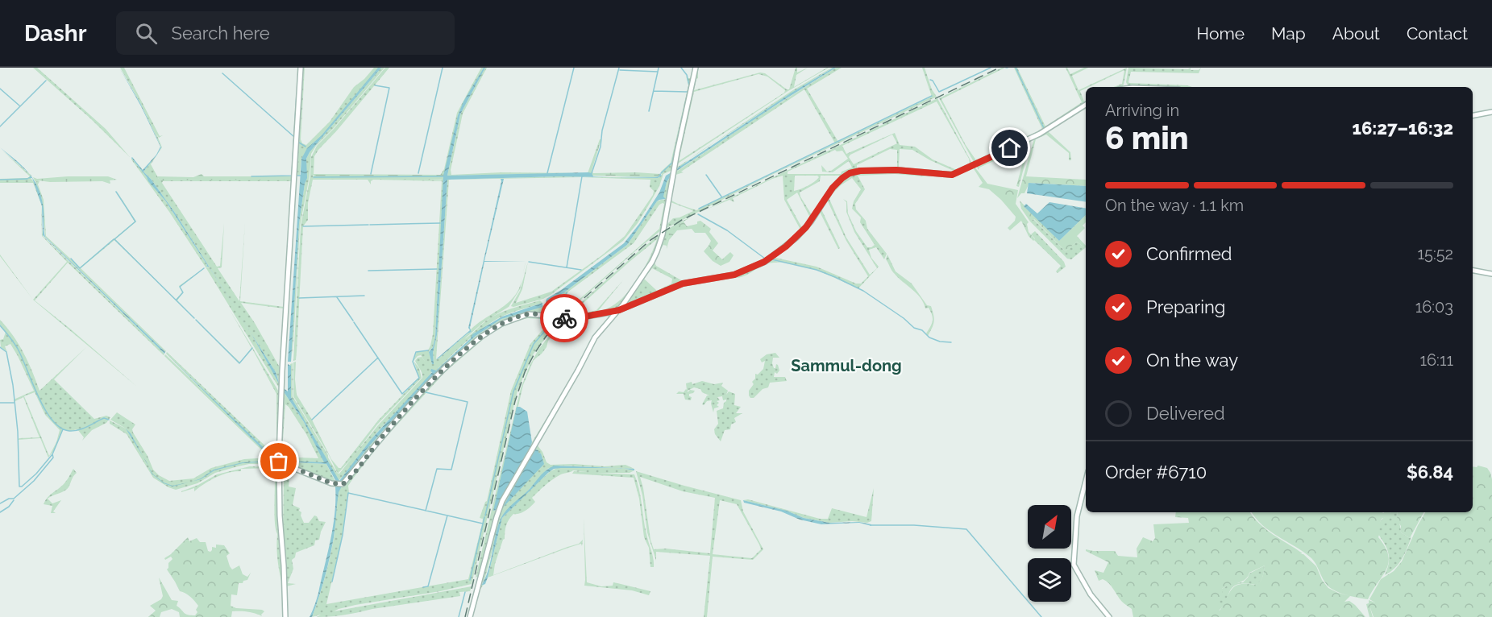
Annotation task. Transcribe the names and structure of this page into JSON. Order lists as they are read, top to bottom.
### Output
{
  "districts": ["Sammul-dong"],
  "north": "top right",
  "page": {
    "header": "Dashr",
    "search": "Search here",
    "nav": [
      "Home",
      "Map",
      "About",
      "Contact"
    ],
    "heading": ["6 min", "Arriving in", "16:27–16:32"],
    "panel": ["Order #6710", "$6.84"],
    "bar": "On the way · 1.1 km",
    "list": [
      ["Confirmed", "15:52"],
      ["Preparing", "16:03"],
      ["On the way", "16:11"],
      "Delivered"
    ]
  }
}
